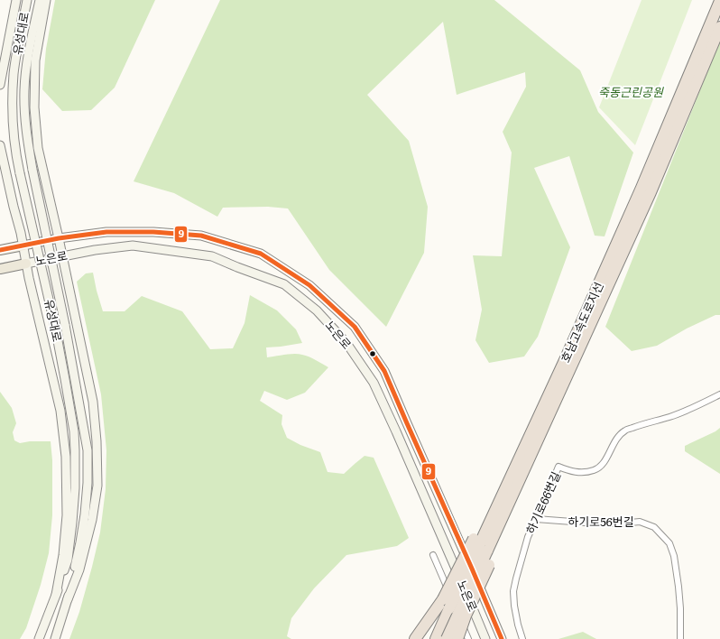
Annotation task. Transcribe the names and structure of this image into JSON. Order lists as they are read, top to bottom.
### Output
{
  "streets": {
    "highway": ["호남고속도로지선"],
    "main road": ["유성대로", "노은로"],
    "street": ["하기로66번길", "하기로56번길"]
  },
  "crossings": [
    ["하기로66번길", "하기로56번길"]
  ],
  "parks": ["죽동근린공원"],
  "lines": ["transit line 9"]
}
